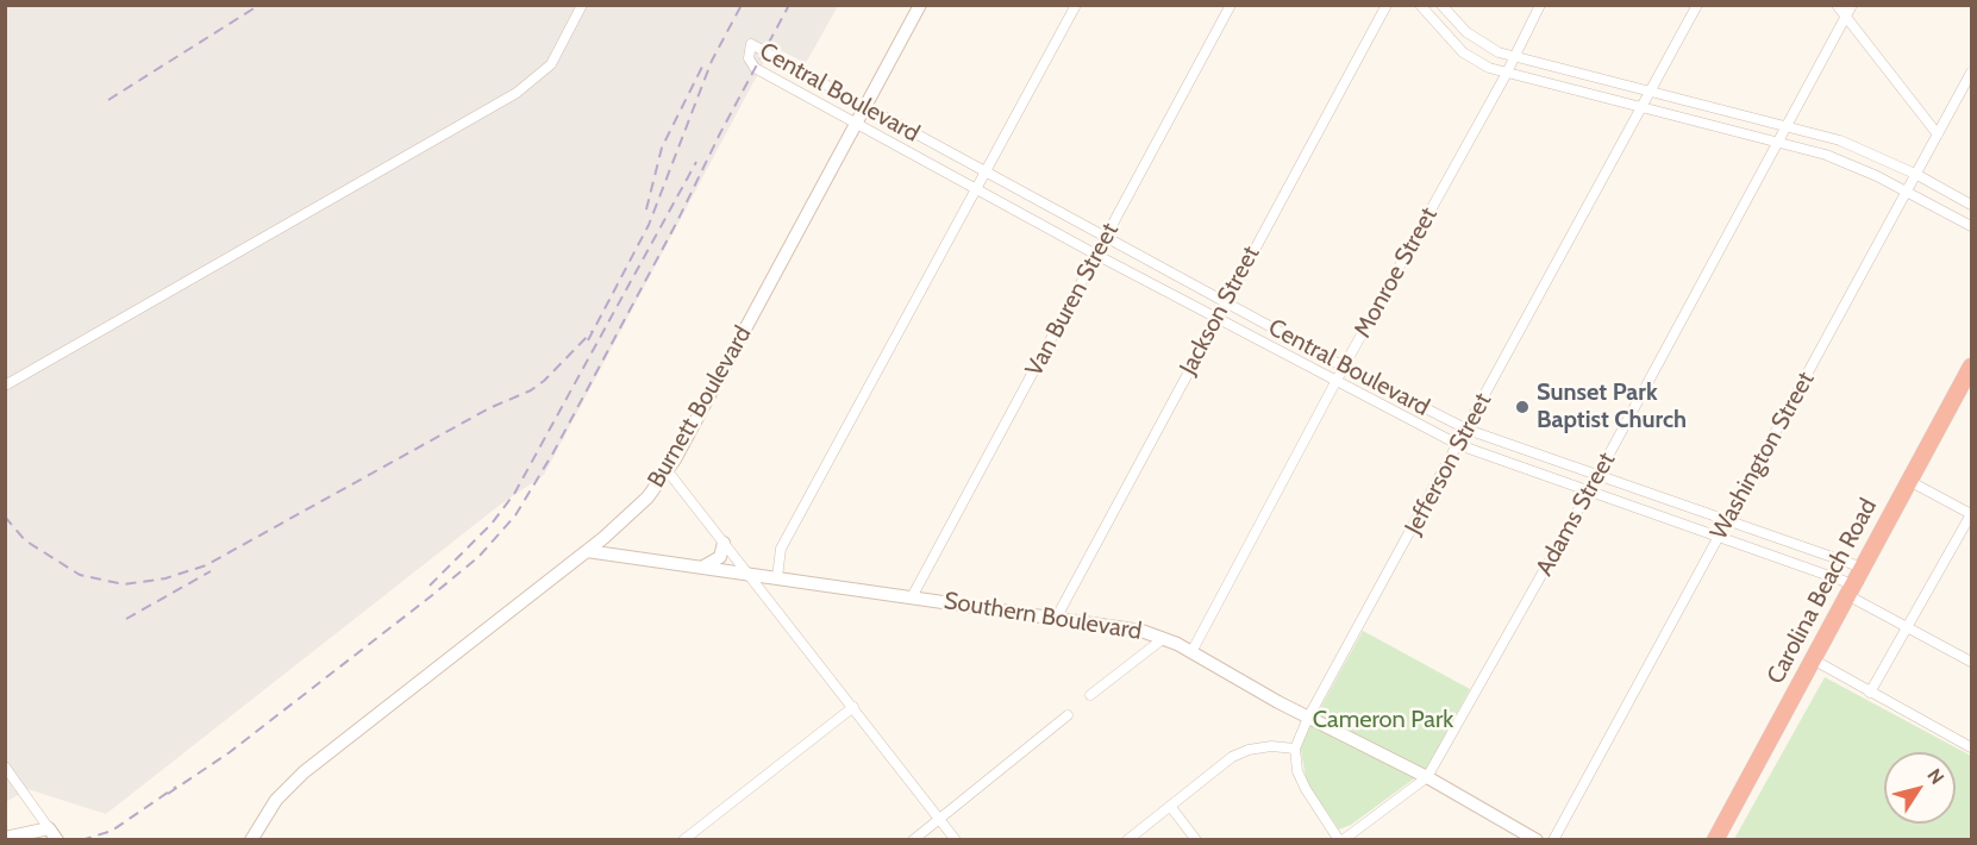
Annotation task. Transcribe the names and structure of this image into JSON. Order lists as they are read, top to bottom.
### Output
{
  "streets": {
    "highway": ["Carolina Beach Road"],
    "main road": ["Burnett Boulevard", "Southern Boulevard"],
    "street": [
      "Central Boulevard",
      "Monroe Street",
      "Van Buren Street",
      "Jackson Street",
      "Washington Street",
      "Jefferson Street",
      "Adams Street"
    ]
  },
  "crossings": [
    ["Central Boulevard", "Monroe Street"],
    ["Central Boulevard", "Van Buren Street"],
    ["Central Boulevard", "Jackson Street"],
    ["Central Boulevard", "Burnett Boulevard"],
    ["Central Boulevard", "Washington Street"],
    ["Central Boulevard", "Jefferson Street"],
    ["Central Boulevard", "Adams Street"],
    ["Central Boulevard", "Carolina Beach Road"],
    ["Monroe Street", "Southern Boulevard"],
    ["Van Buren Street", "Southern Boulevard"],
    ["Jackson Street", "Southern Boulevard"],
    ["Burnett Boulevard", "Southern Boulevard"],
    ["Jefferson Street", "Southern Boulevard"],
    ["Adams Street", "Southern Boulevard"]
  ],
  "parks": ["Cameron Park"],
  "places": ["Sunset Park Baptist Church"],
  "north": "top right"
}
